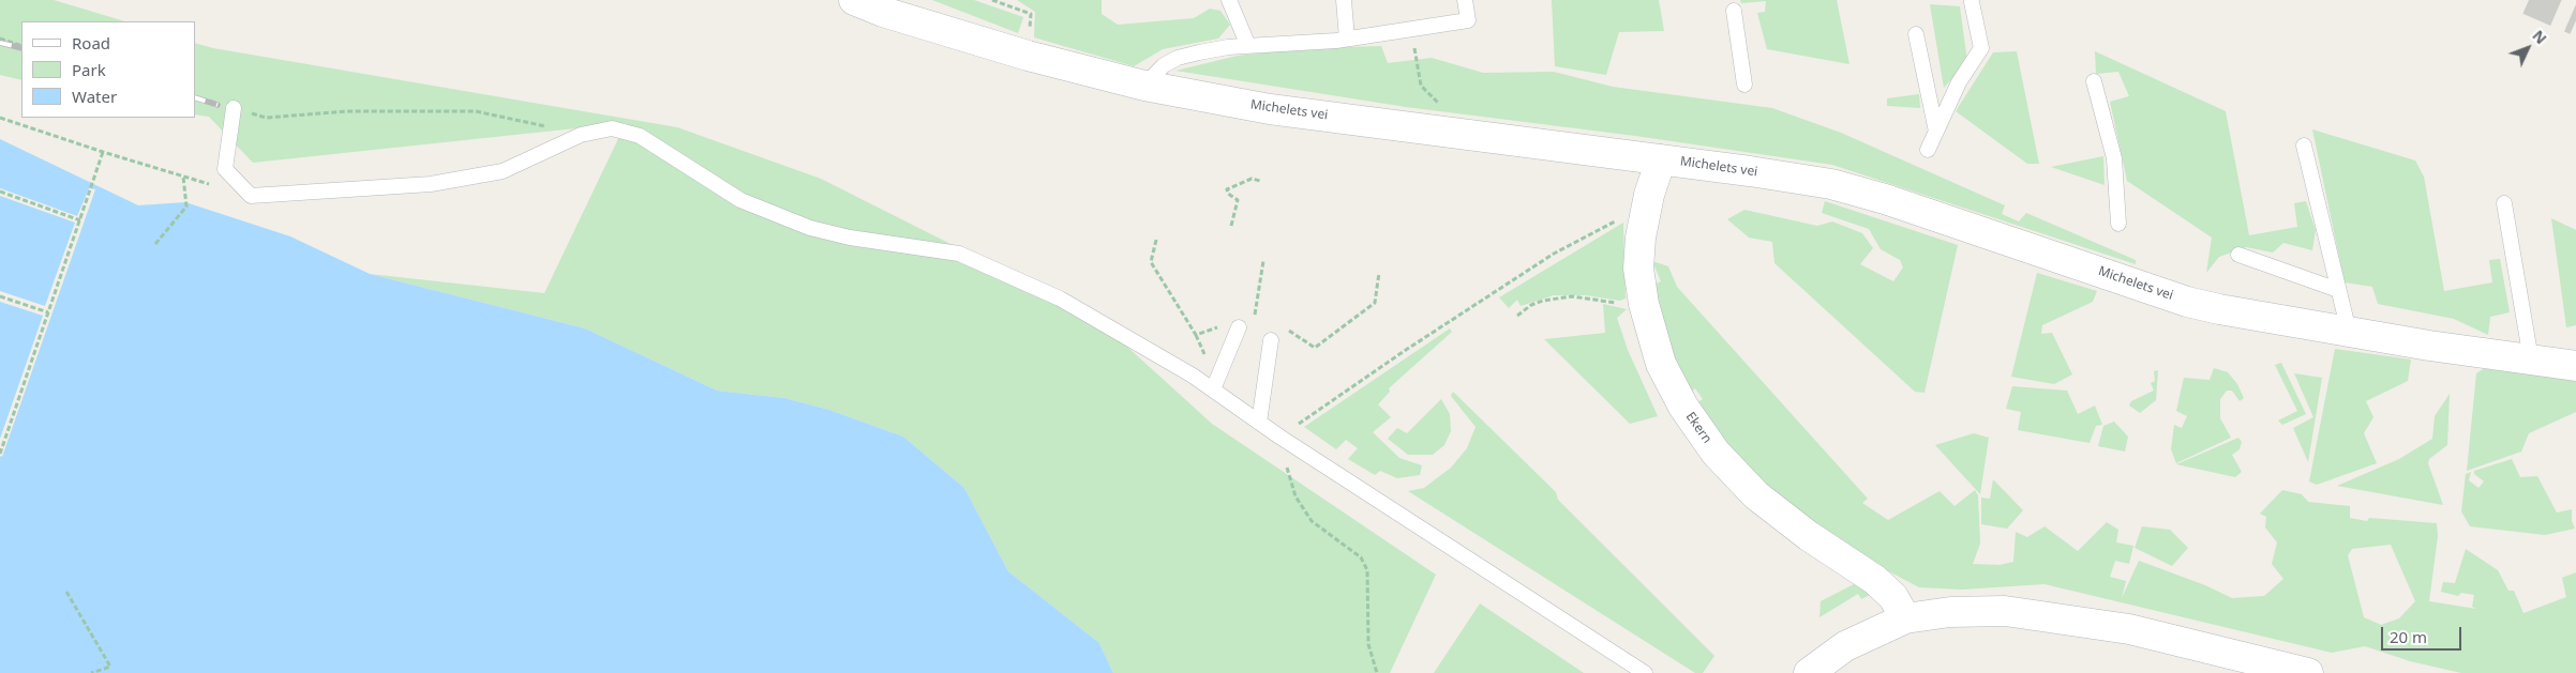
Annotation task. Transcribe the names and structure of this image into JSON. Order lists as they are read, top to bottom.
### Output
{
  "streets": {
    "street": ["Michelets vei", "Ekern"]
  },
  "crossings": [
    ["Michelets vei", "Ekern"]
  ],
  "legend": ["Road", "Park", "Water"],
  "scale_bar": "20 m",
  "north": "top right"
}
